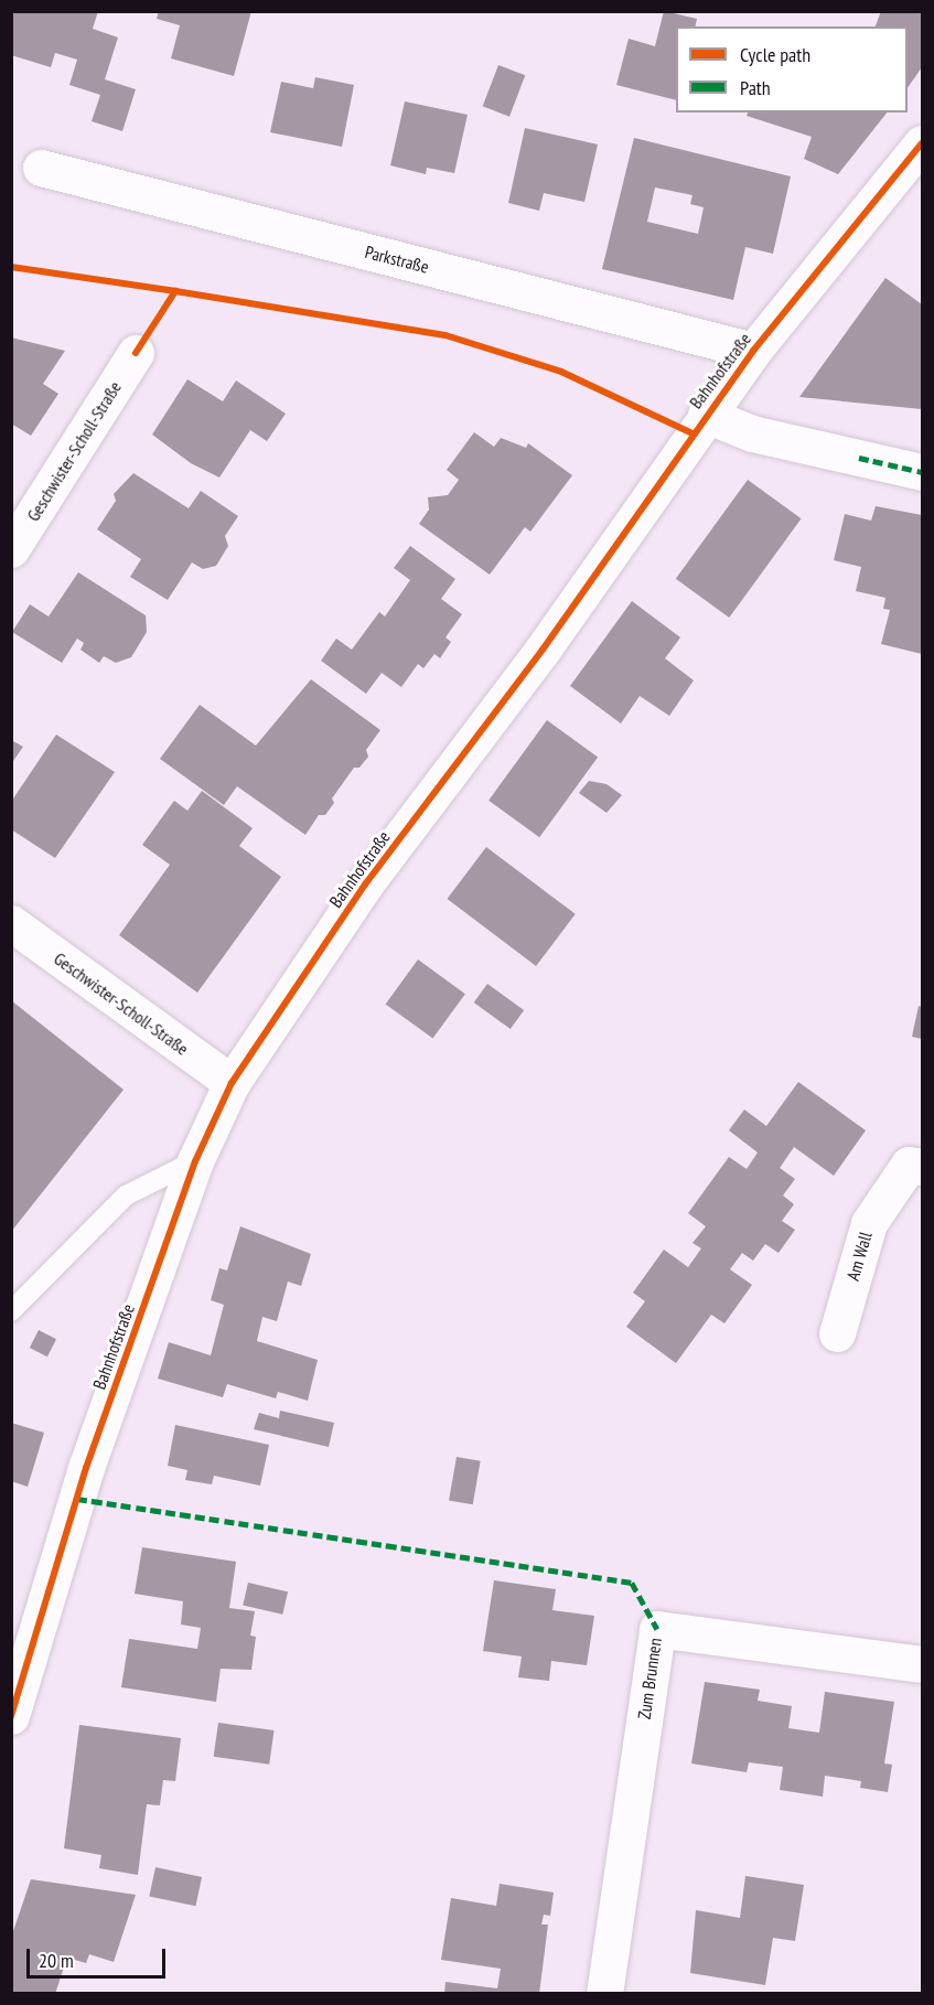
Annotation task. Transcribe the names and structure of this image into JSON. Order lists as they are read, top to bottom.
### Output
{
  "streets": {
    "street": [
      "Parkstraße",
      "Bahnhofstraße",
      "Geschwister-Scholl-Straße",
      "Am Wall",
      "Zum Brunnen"
    ]
  },
  "crossings": [
    ["Parkstraße", "Bahnhofstraße"],
    ["Bahnhofstraße", "Geschwister-Scholl-Straße"]
  ],
  "legend": ["Cycle path", "Path"],
  "scale_bar": "20 m"
}
